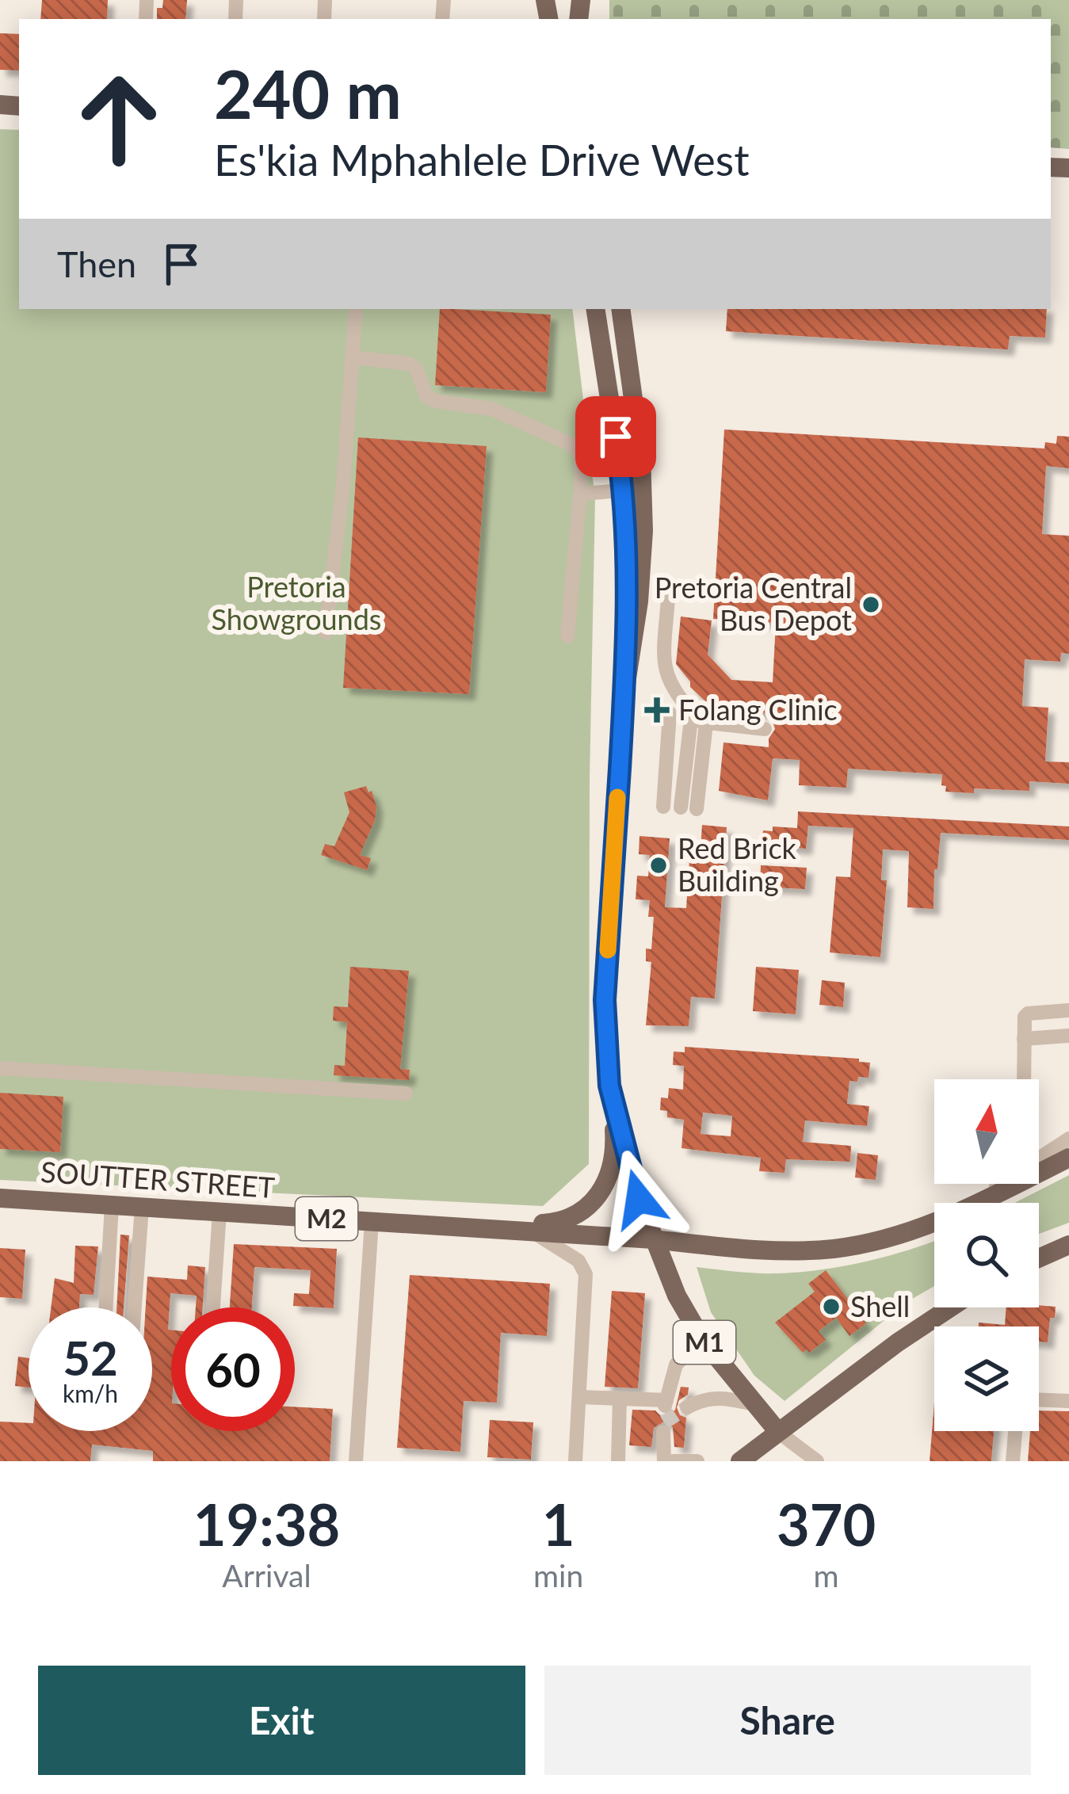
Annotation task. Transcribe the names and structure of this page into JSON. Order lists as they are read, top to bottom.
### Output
{
  "streets": {
    "main road": ["SOUTTER STREET", "M2", "M1"]
  },
  "crossings": [
    ["SOUTTER STREET", "M2"],
    ["SOUTTER STREET", "M1"],
    ["M2", "M1"]
  ],
  "parks": ["Pretoria Showgrounds"],
  "places": {
    "other": ["Pretoria Central Bus Depot", "Red Brick Building", "Shell"],
    "health": ["Folang Clinic"]
  },
  "north": "top",
  "page": {
    "turn": ["240 m", "Es'kia Mphahlele Drive West"],
    "then": "Then",
    "speed": "52 km/h",
    "limit": "60",
    "eta": [
      "19:38",
      "Arrival",
      "1",
      "min",
      "370",
      "m"
    ],
    "buttons": ["Exit", "Share"]
  }
}
